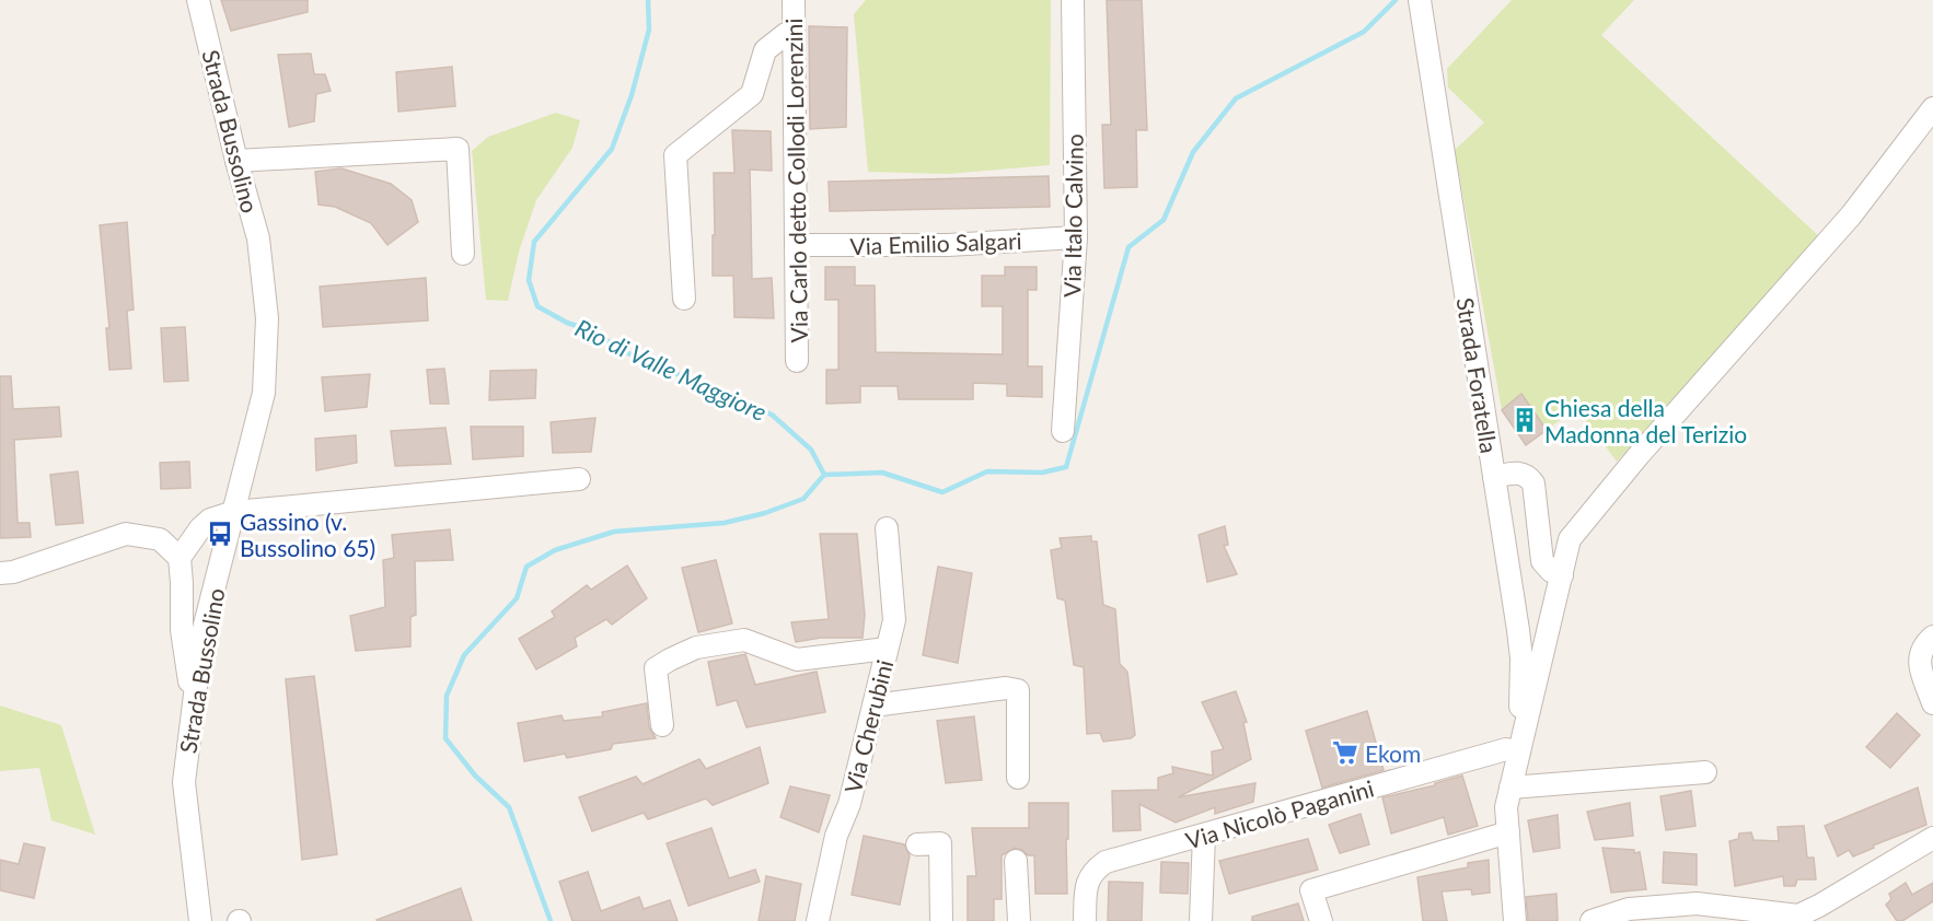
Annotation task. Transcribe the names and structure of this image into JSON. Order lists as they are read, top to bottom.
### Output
{
  "streets": {
    "street": [
      "Strada Bussolino",
      "Via Carlo detto Collodi Lorenzini",
      "Via Italo Calvino",
      "Via Emilio Salgari",
      "Strada Foratella",
      "Via Cherubini",
      "Via Nicolò Paganini"
    ]
  },
  "crossings": [
    ["Via Carlo detto Collodi Lorenzini", "Via Emilio Salgari"],
    ["Via Italo Calvino", "Via Emilio Salgari"],
    ["Strada Foratella", "Via Nicolò Paganini"]
  ],
  "water": ["Rio di Valle Maggiore"],
  "places": {
    "building": ["Chiesa della Madonna del Terizio"],
    "bus stop": ["Gassino (v. Bussolino 65)"],
    "supermarket": ["Ekom"]
  }
}
